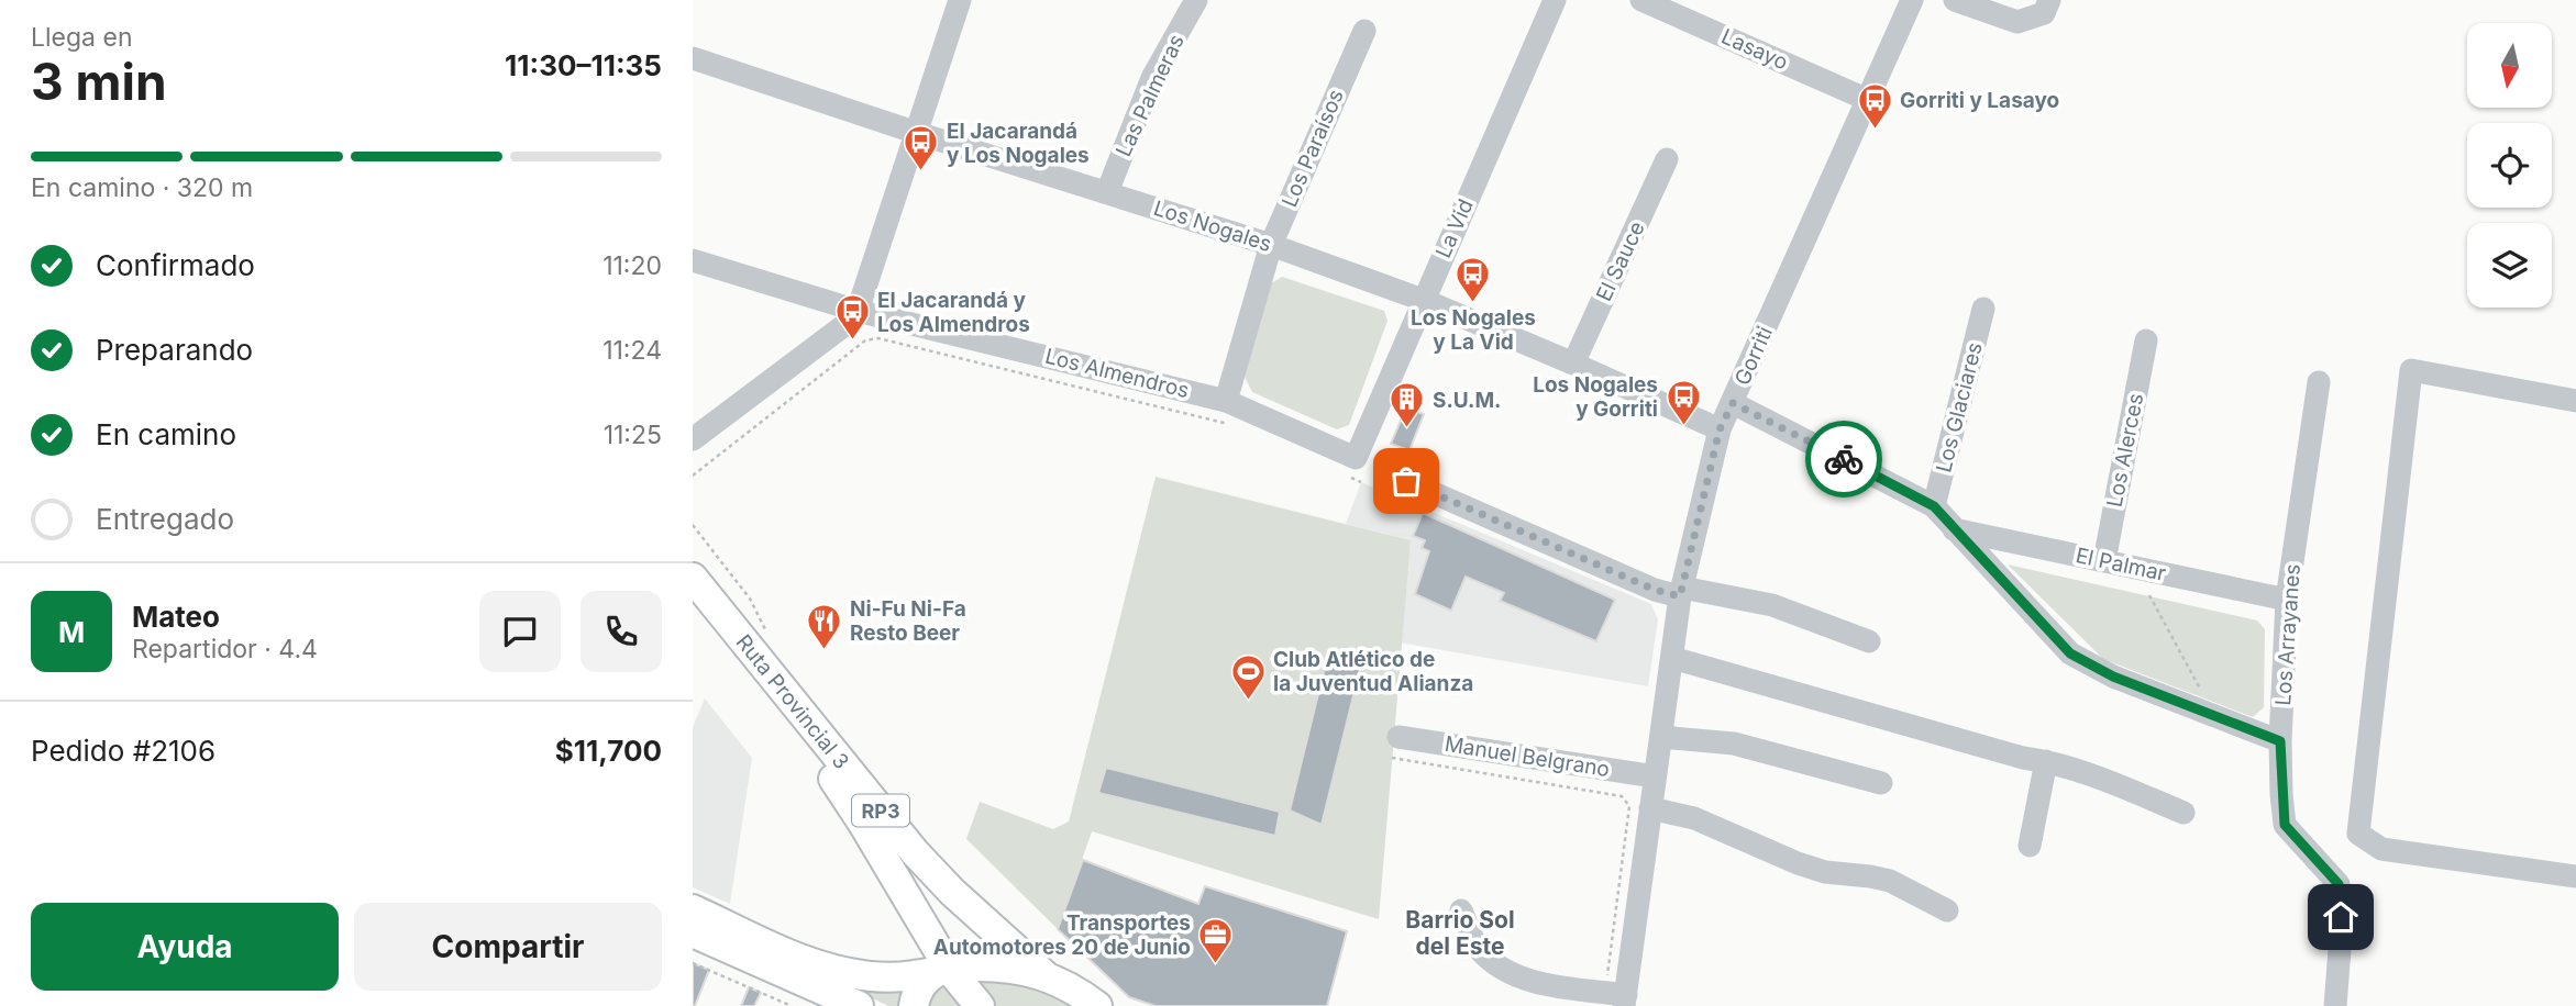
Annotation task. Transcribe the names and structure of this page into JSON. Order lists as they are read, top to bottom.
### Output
{
  "streets": {
    "main road": ["Ruta Provincial 3", "RP3"],
    "street": [
      "Lasayo",
      "Las Palmeras",
      "Los Paraísos",
      "Los Nogales",
      "La Vid",
      "El Sauce",
      "Gorriti",
      "Los Almendros",
      "Los Glaciares",
      "Los Alerces",
      "El Palmar",
      "Los Arrayanes",
      "Manuel Belgrano"
    ]
  },
  "crossings": [
    ["Lasayo", "Gorriti"],
    ["Las Palmeras", "Los Nogales"],
    ["Los Paraísos", "Los Nogales"],
    ["Los Paraísos", "Los Almendros"],
    ["Los Nogales", "La Vid"],
    ["Los Nogales", "El Sauce"],
    ["Los Nogales", "Gorriti"],
    ["La Vid", "Los Almendros"],
    ["Gorriti", "Manuel Belgrano"],
    ["Los Alerces", "El Palmar"],
    ["El Palmar", "Los Arrayanes"],
    ["Ruta Provincial 3", "RP3"]
  ],
  "districts": ["Barrio Sol del Este"],
  "places": {
    "bus stop": [
      "Gorriti y Lasayo",
      "El Jacarandá y Los Nogales",
      "Los Nogales y La Vid",
      "El Jacarandá y Los Almendros",
      "Los Nogales y Gorriti"
    ],
    "building": ["S.U.M."],
    "restaurant": ["Ni-Fu Ni-Fa Resto Beer"],
    "sports": ["Club Atlético de la Juventud Alianza"],
    "office": ["Transportes Automotores 20 de Junio"]
  },
  "north": "bottom",
  "page": {
    "heading": ["3 min", "Llega en", "11:30–11:35"],
    "panel": [
      "Mateo",
      "Repartidor · 4.4",
      "Pedido #2106",
      "$11,700"
    ],
    "bar": "En camino · 320 m",
    "list": [
      ["Confirmado", "11:20"],
      ["Preparando", "11:24"],
      ["En camino", "11:25"],
      "Entregado"
    ],
    "round": "M",
    "buttons": ["Ayuda", "Compartir"]
  }
}
